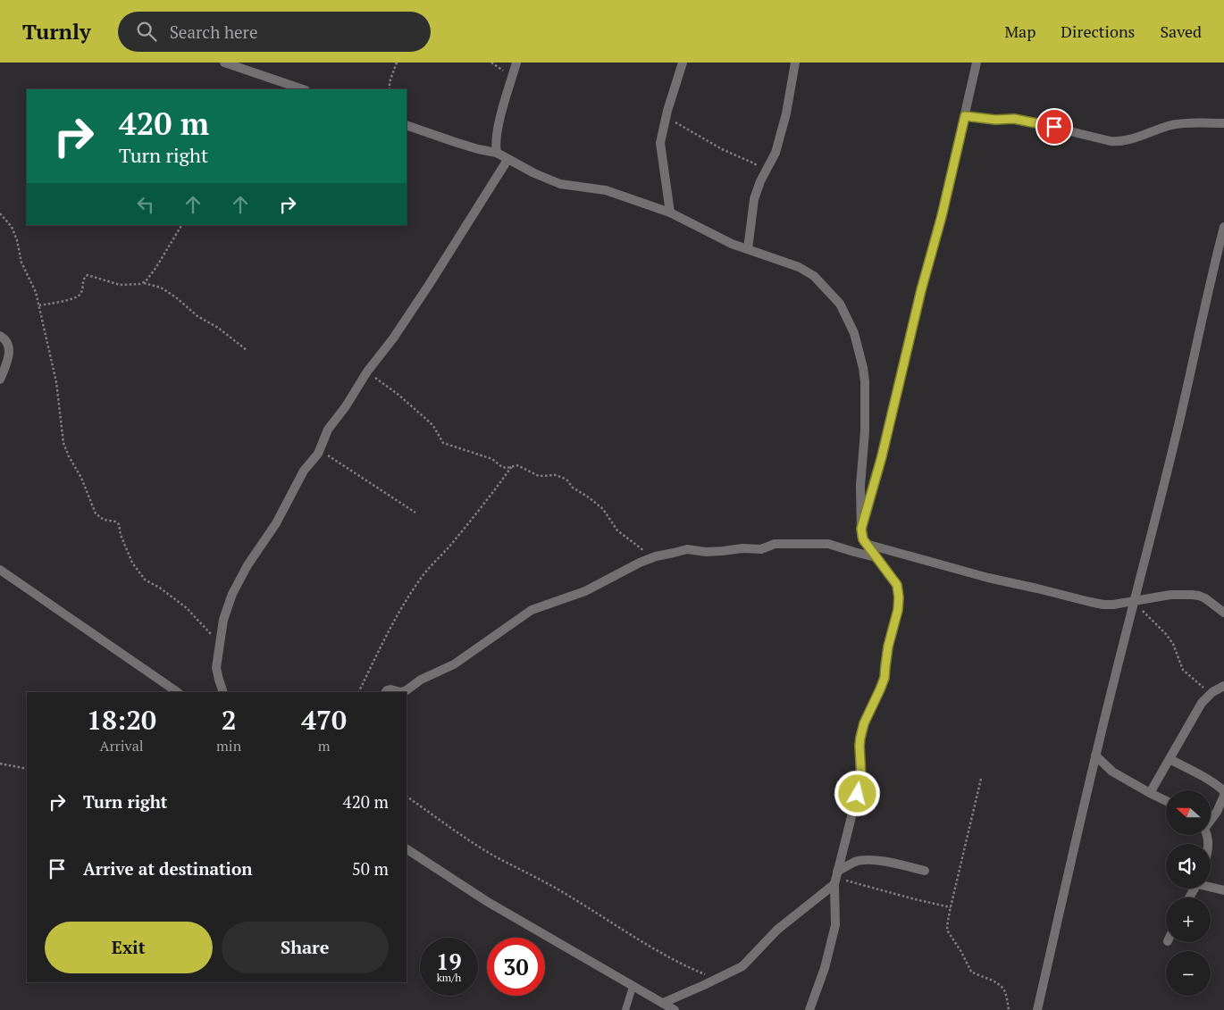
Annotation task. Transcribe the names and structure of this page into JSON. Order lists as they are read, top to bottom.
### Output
{
  "north": "left",
  "page": {
    "header": "Turnly",
    "search": "Search here",
    "nav": ["Map", "Directions", "Saved"],
    "turn": ["420 m", "Turn right"],
    "eta": [
      "18:20",
      "Arrival",
      "2",
      "min",
      "470",
      "m"
    ],
    "list": [
      {
        "name": "Turn right",
        "value": "420 m"
      },
      {
        "name": "Arrive at destination",
        "value": "50 m"
      }
    ],
    "map_buttons": ["+", "−"],
    "buttons": ["Exit", "Share"],
    "speed": "19 km/h",
    "limit": "30"
  }
}
